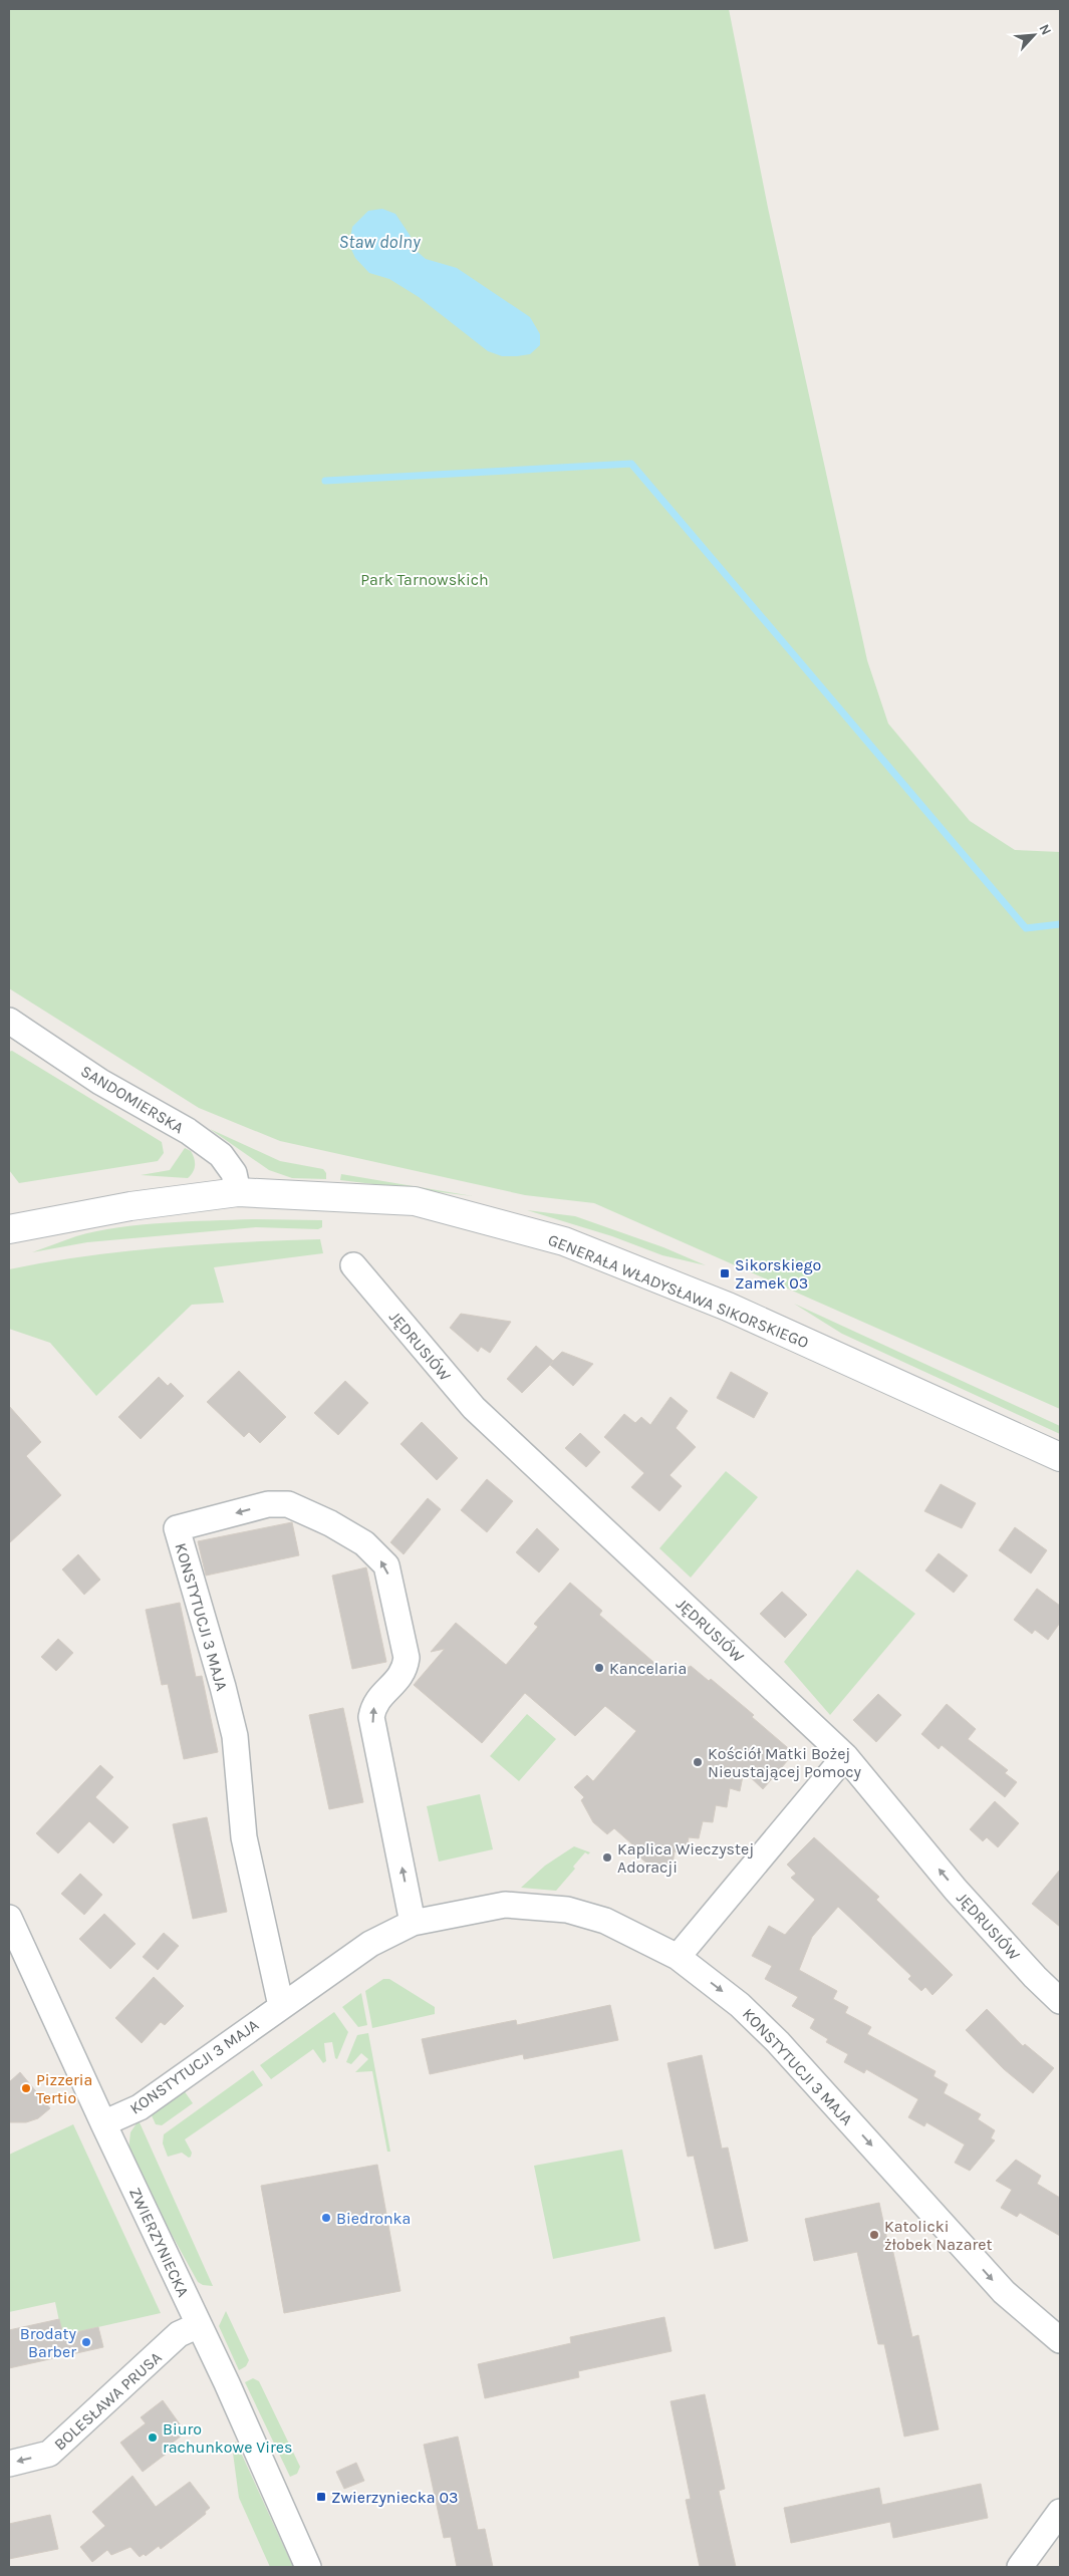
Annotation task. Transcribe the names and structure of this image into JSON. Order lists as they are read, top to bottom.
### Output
{
  "streets": {
    "street": [
      "SANDOMIERSKA",
      "GENERAŁA WŁADYSŁAWA SIKORSKIEGO",
      "JĘDRUSIÓW",
      "KONSTYTUCJI 3 MAJA",
      "ZWIERZYNIECKA",
      "BOLESŁAWA PRUSA"
    ]
  },
  "crossings": [
    ["SANDOMIERSKA", "GENERAŁA WŁADYSŁAWA SIKORSKIEGO"],
    ["KONSTYTUCJI 3 MAJA", "ZWIERZYNIECKA"],
    ["ZWIERZYNIECKA", "BOLESŁAWA PRUSA"]
  ],
  "one_way": ["BOLESŁAWA PRUSA"],
  "water": ["Staw dolny"],
  "parks": ["Park Tarnowskich"],
  "places": {
    "transit": ["Sikorskiego Zamek 03", "Zwierzyniecka 03"],
    "other": [
      "Kancelaria",
      "Kościół Matki Bożej Nieustającej Pomocy",
      "Kaplica Wieczystej Adoracji",
      "Pizzeria Tertio",
      "Biedronka",
      "Katolicki żłobek Nazaret",
      "Brodaty Barber",
      "Biuro rachunkowe Vires"
    ]
  },
  "north": "top right"
}
